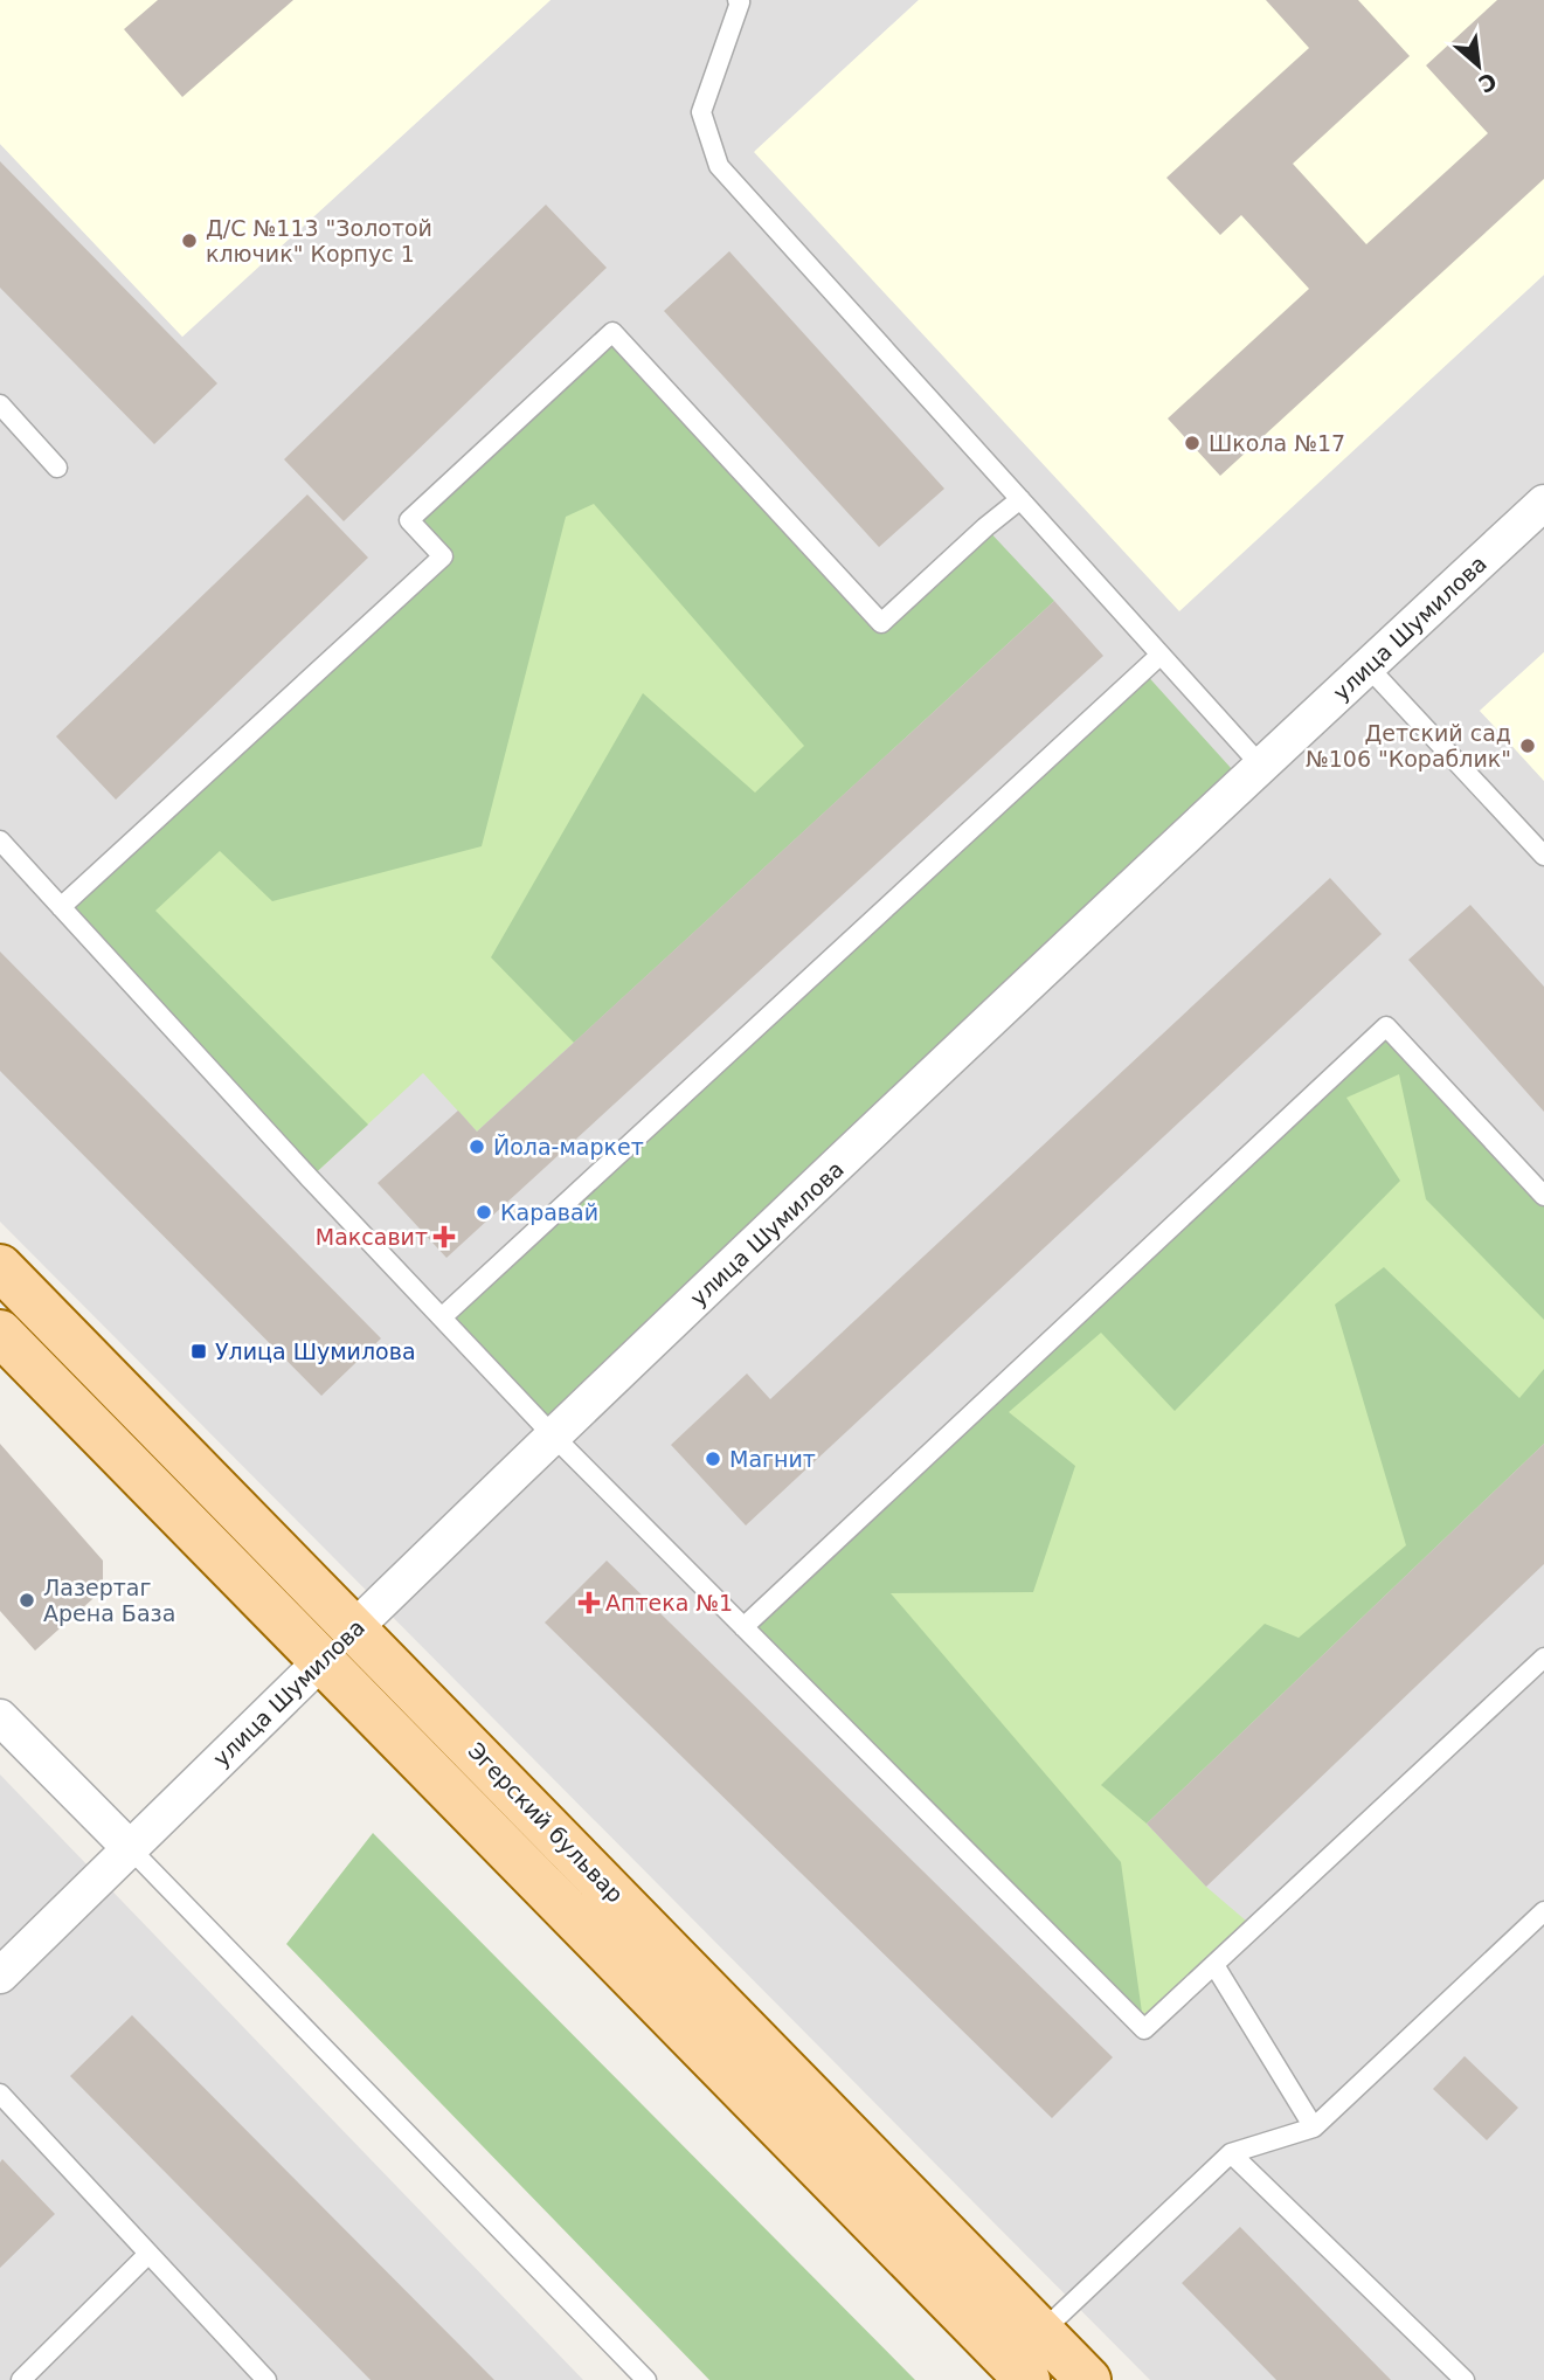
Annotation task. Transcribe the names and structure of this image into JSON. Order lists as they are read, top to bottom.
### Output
{
  "streets": {
    "main road": ["улица Шумилова", "Эгерский бульвар"]
  },
  "crossings": [
    ["улица Шумилова", "Эгерский бульвар"]
  ],
  "places": {
    "other": [
      "Д/С №113 \"Золотой ключик\" Корпус 1",
      "Школа №17",
      "Детский сад №106 \"Кораблик\"",
      "Йола-маркет",
      "Каравай",
      "Магнит",
      "Лазертаг Арена База"
    ],
    "health": ["Максавит", "Аптека №1"],
    "transit": ["Улица Шумилова"]
  },
  "north": "bottom right"
}
